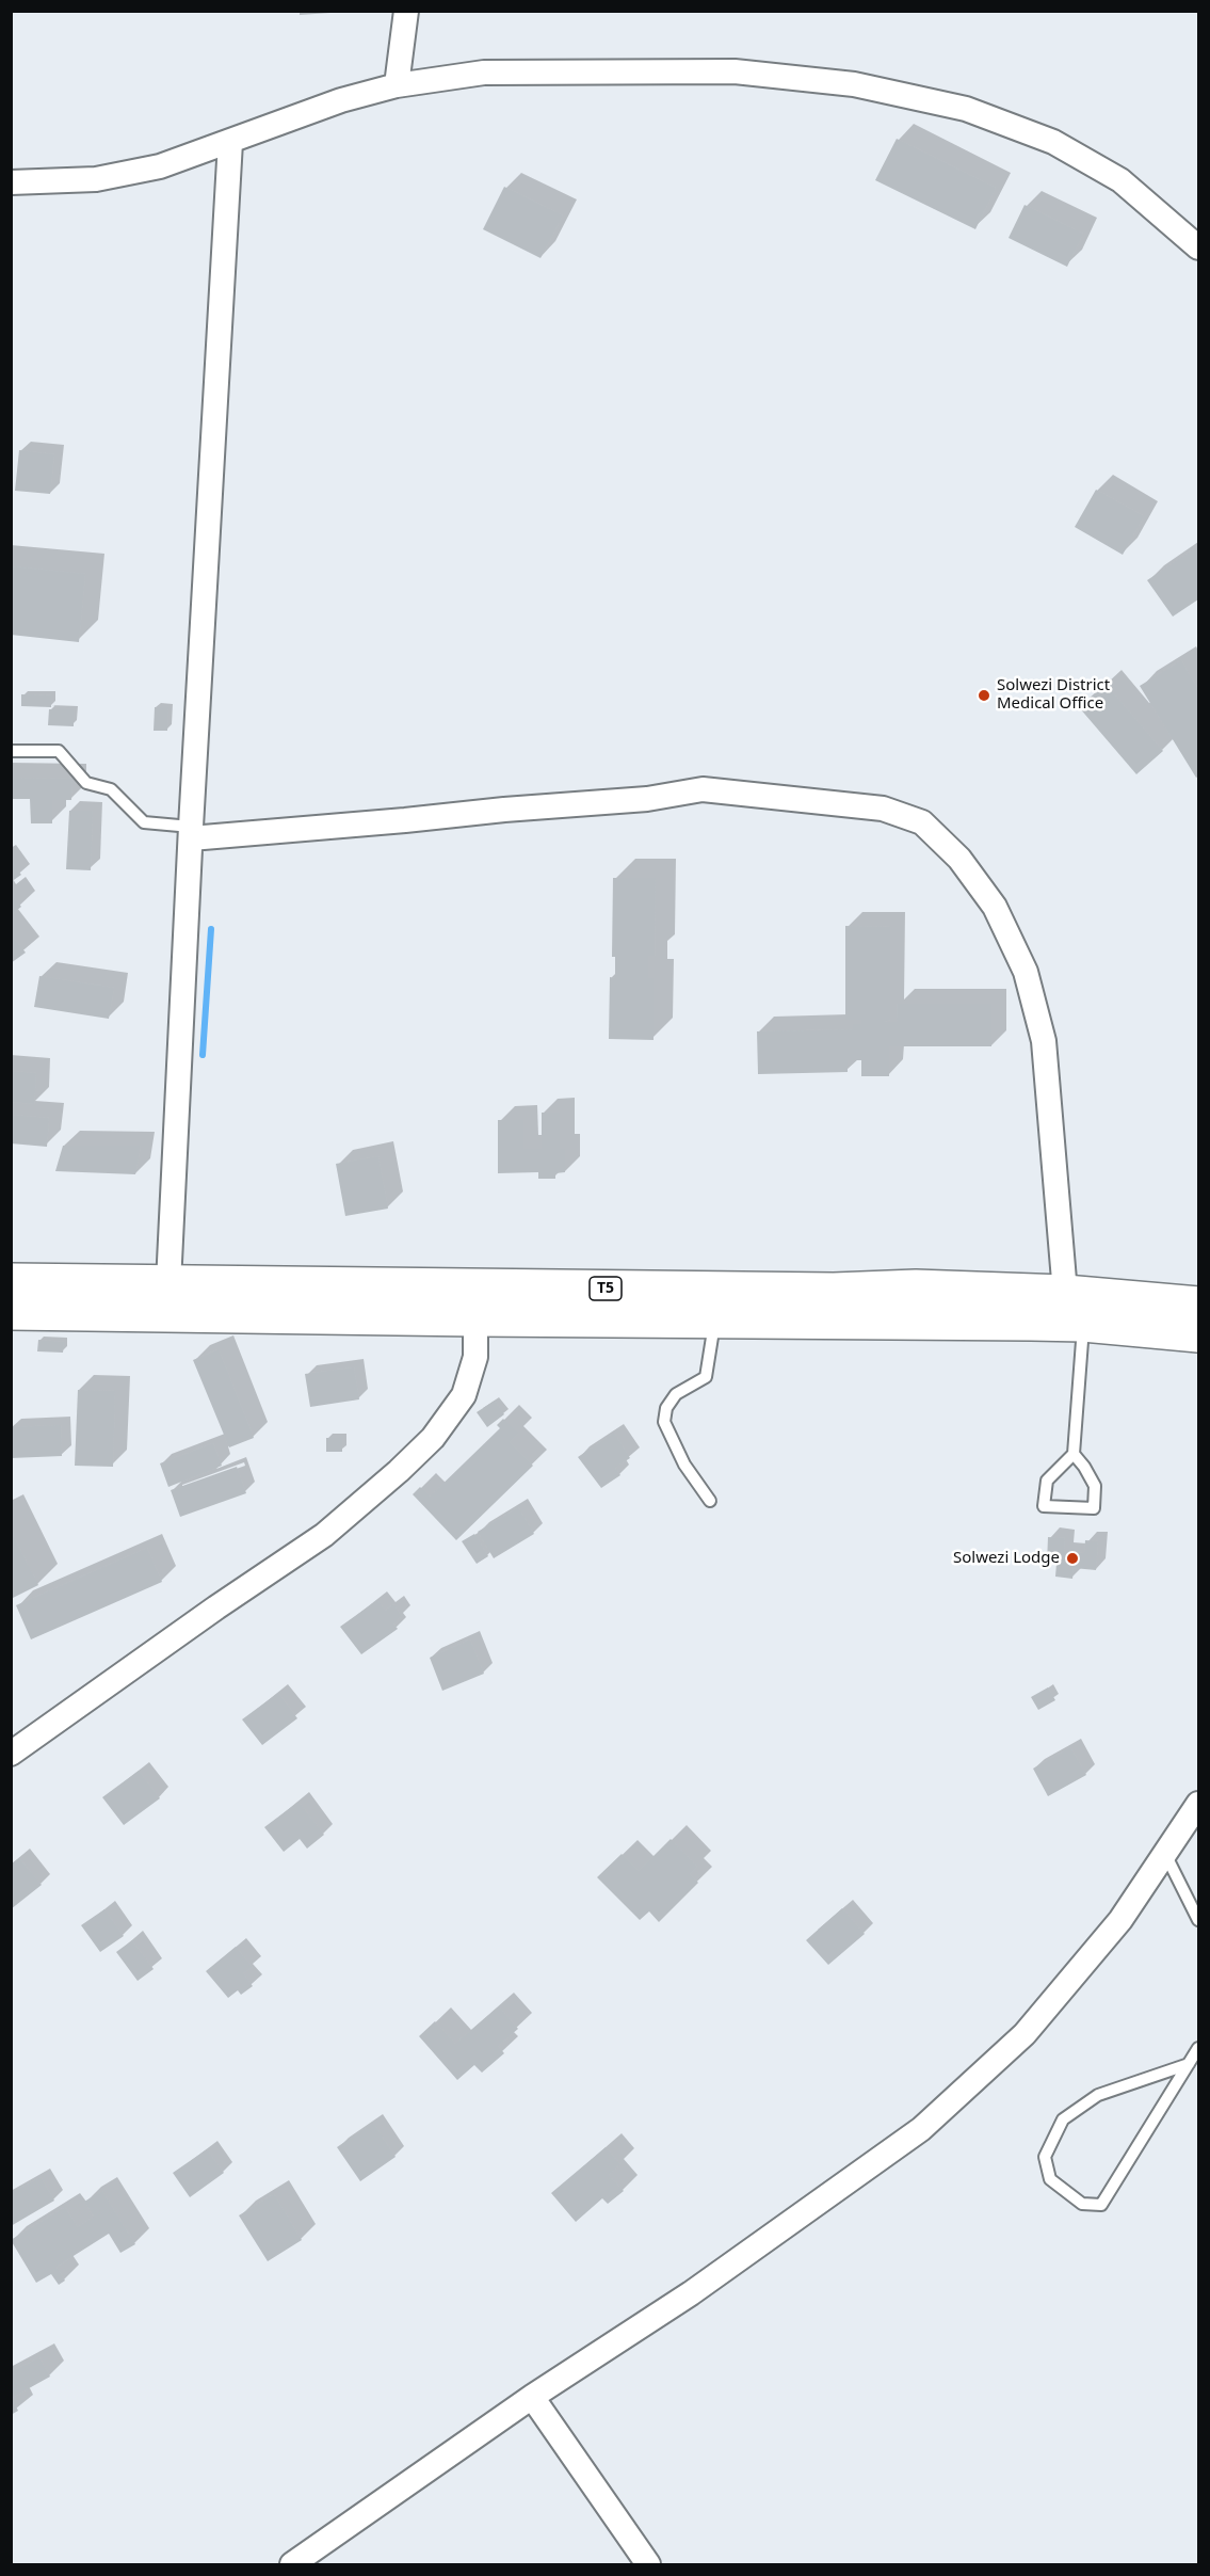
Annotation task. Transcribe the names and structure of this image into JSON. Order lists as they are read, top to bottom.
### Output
{
  "streets": {
    "highway": ["T5"]
  },
  "places": ["Solwezi District Medical Office", "Solwezi Lodge"]
}
